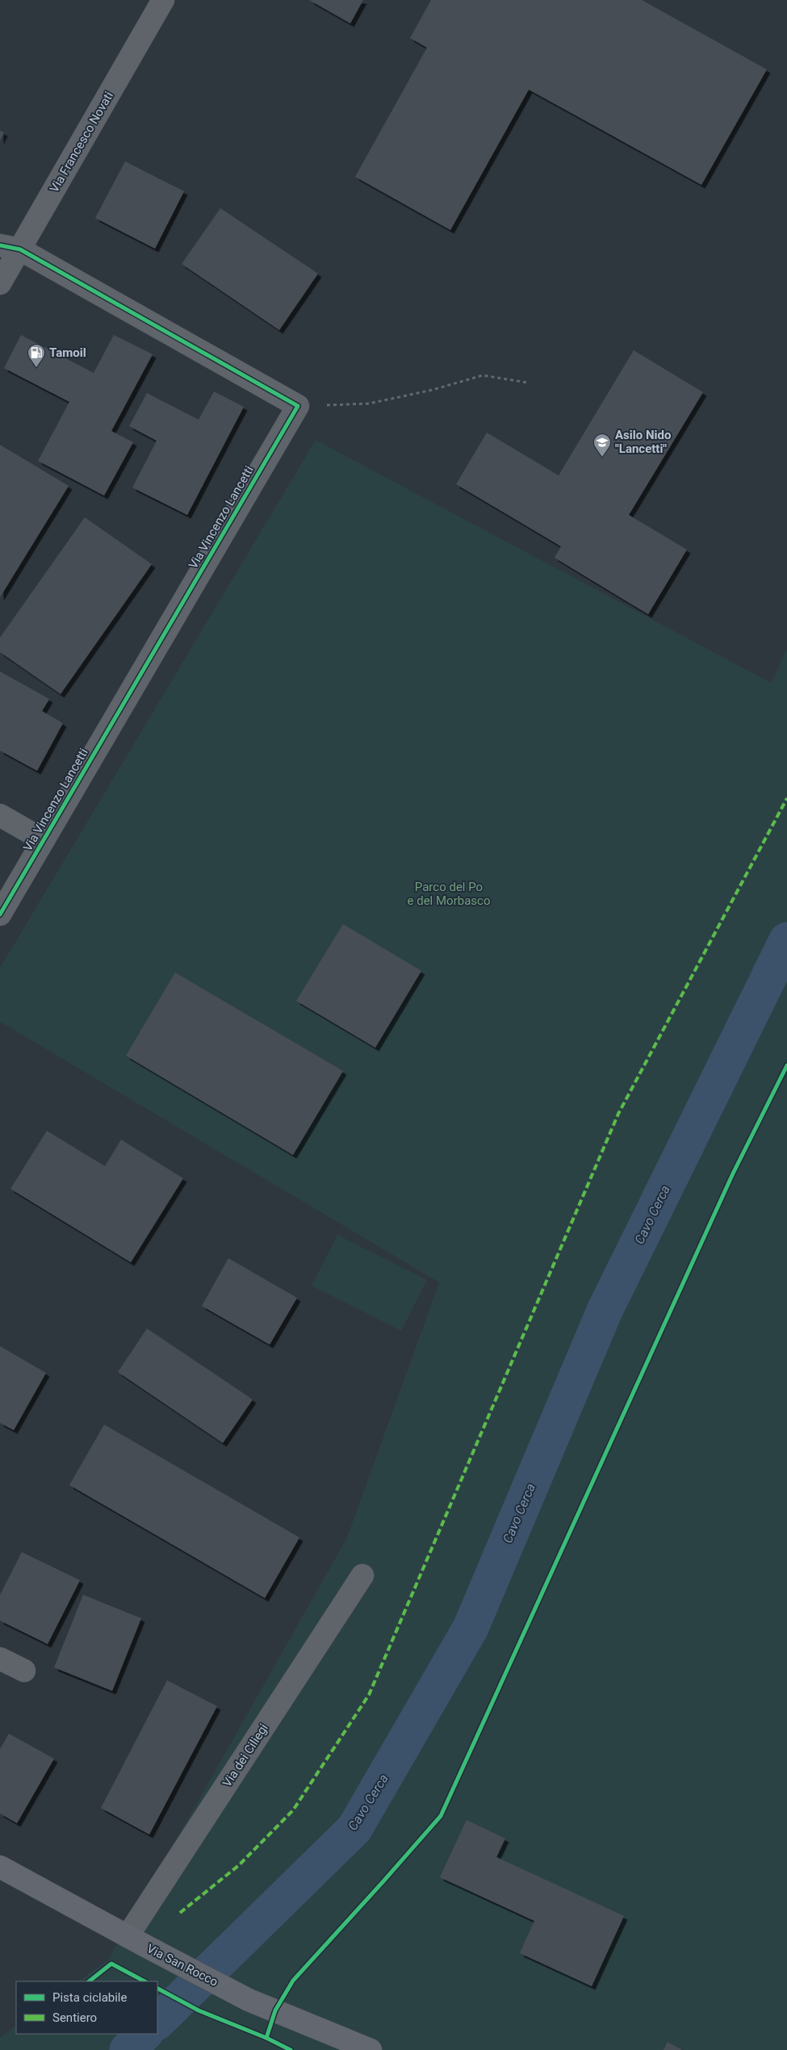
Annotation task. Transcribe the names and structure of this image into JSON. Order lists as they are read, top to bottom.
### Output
{
  "streets": {
    "main road": ["Via San Rocco"],
    "street": ["Via Francesco Novati", "Via Vincenzo Lancetti", "Via dei Ciliegi"]
  },
  "crossings": [
    ["Via dei Ciliegi", "Via San Rocco"]
  ],
  "water": ["Cavo Cerca"],
  "parks": ["Parco del Po e del Morbasco"],
  "places": {
    "fuel station": ["Tamoil"],
    "school or university": ["Asilo Nido \"Lancetti\""]
  },
  "legend": ["Pista ciclabile", "Sentiero"]
}
